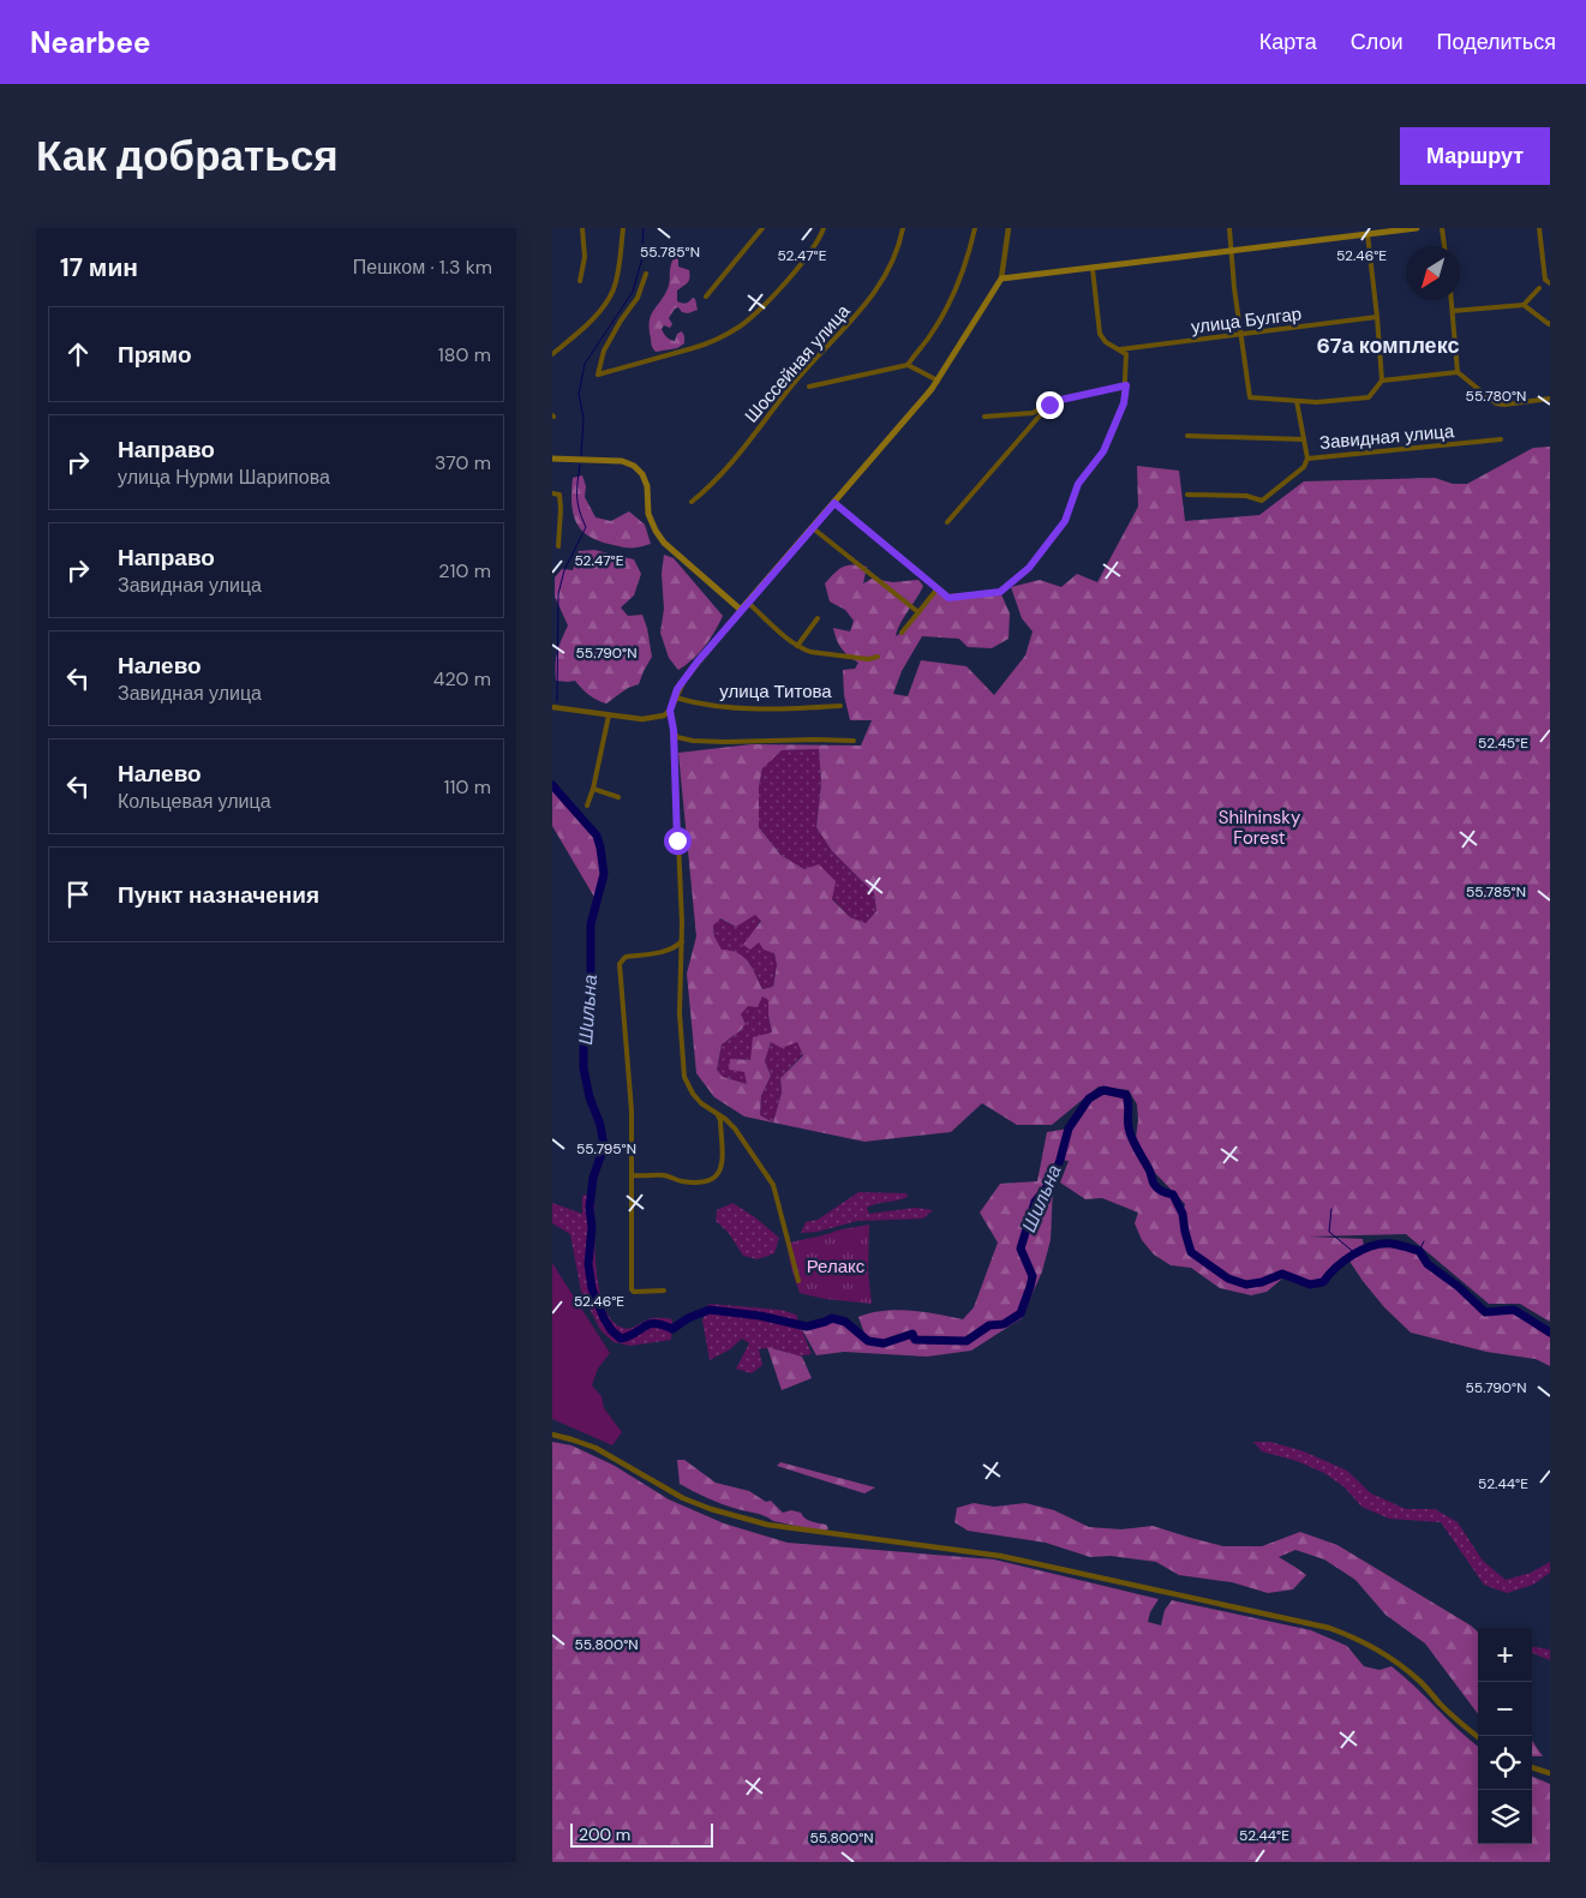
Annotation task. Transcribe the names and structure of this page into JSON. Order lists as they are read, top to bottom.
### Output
{
  "streets": {
    "street": [
      "улица Булгар",
      "Шоссейная улица",
      "Завидная улица",
      "улица Титова"
    ]
  },
  "districts": ["67а комплекс"],
  "water": ["Шильна"],
  "parks": ["Shilninsky Forest", "Релакс"],
  "scale_bar": "200 m",
  "north": "bottom left",
  "page": {
    "header": "Nearbee",
    "nav": ["Карта", "Слои", "Поделиться"],
    "buttons": "Маршрут",
    "title": "Как добраться",
    "heading": ["17 мин", "Пешком · 1.3 km"],
    "list": [
      ["Прямо", "180 m"],
      ["Направо", "улица Нурми Шарипова", "370 m"],
      ["Направо", "Завидная улица", "210 m"],
      ["Налево", "Завидная улица", "420 m"],
      ["Налево", "Кольцевая улица", "110 m"],
      "Пункт назначения"
    ],
    "map_buttons": ["+", "−"],
    "scale": "200 m"
  },
  "coordinates": [
    "55.785°N",
    "52.47°E",
    "52.46°E",
    "55.780°N",
    "55.790°N",
    "52.45°E",
    "55.795°N",
    "52.44°E",
    "55.800°N"
  ]
}
